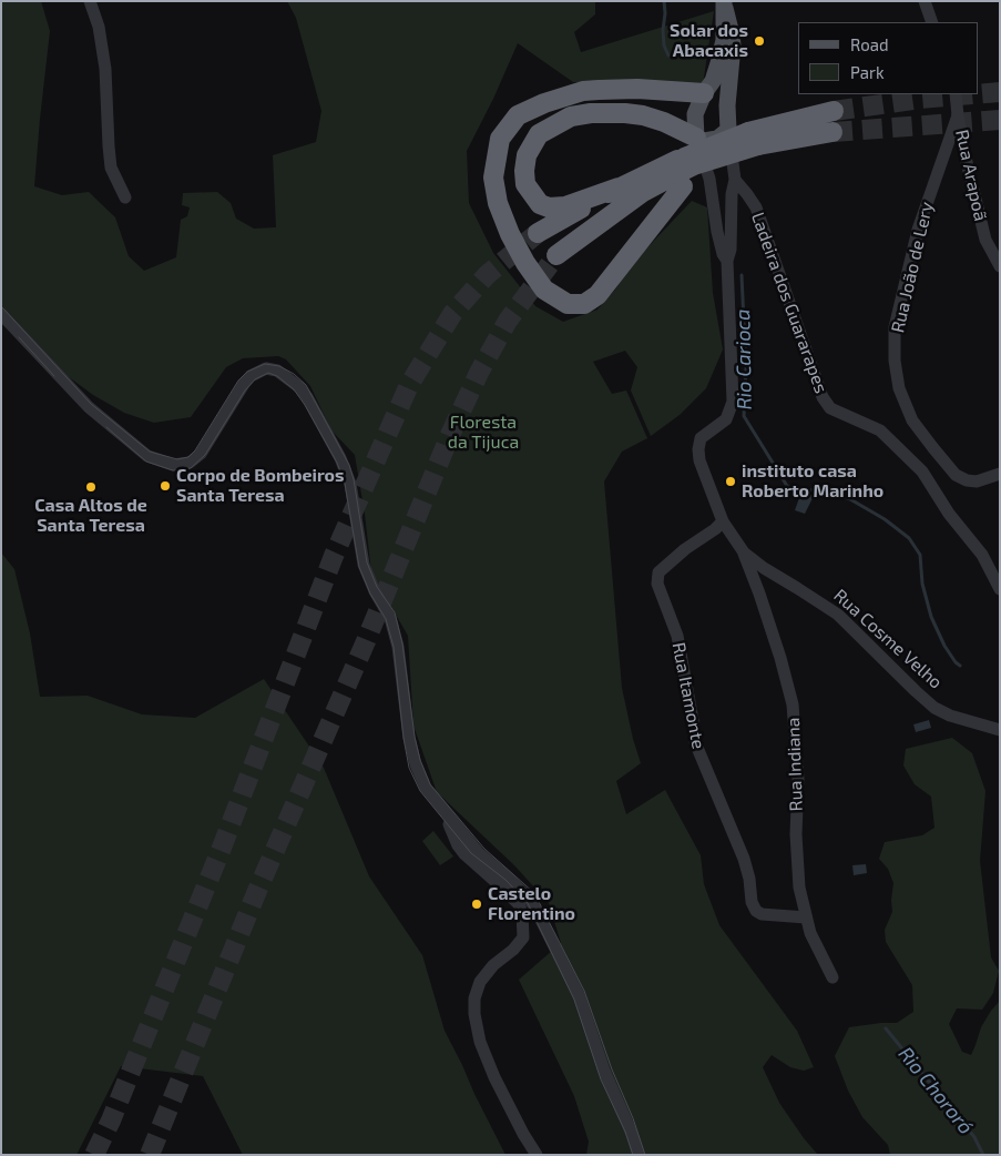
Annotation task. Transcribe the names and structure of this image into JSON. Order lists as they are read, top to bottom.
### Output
{
  "streets": {
    "main road": ["Rua Cosme Velho"],
    "street": [
      "Rua Arapoã",
      "Rua João de Lery",
      "Ladeira dos Guararapes",
      "Rua Itamonte",
      "Rua Indiana"
    ]
  },
  "crossings": [
    ["Rua Arapoã", "Rua João de Lery"],
    ["Ladeira dos Guararapes", "Rua Cosme Velho"],
    ["Rua Cosme Velho", "Rua Itamonte"],
    ["Rua Cosme Velho", "Rua Indiana"],
    ["Rua Itamonte", "Rua Indiana"]
  ],
  "water": ["Rio Carioca", "Rio Chororó"],
  "parks": ["Floresta da Tijuca"],
  "places": [
    "Solar dos Abacaxis",
    "instituto casa Roberto Marinho",
    "Corpo de Bombeiros Santa Teresa",
    "Casa Altos de Santa Teresa",
    "Castelo Florentino"
  ],
  "legend": ["Road", "Park"]
}
